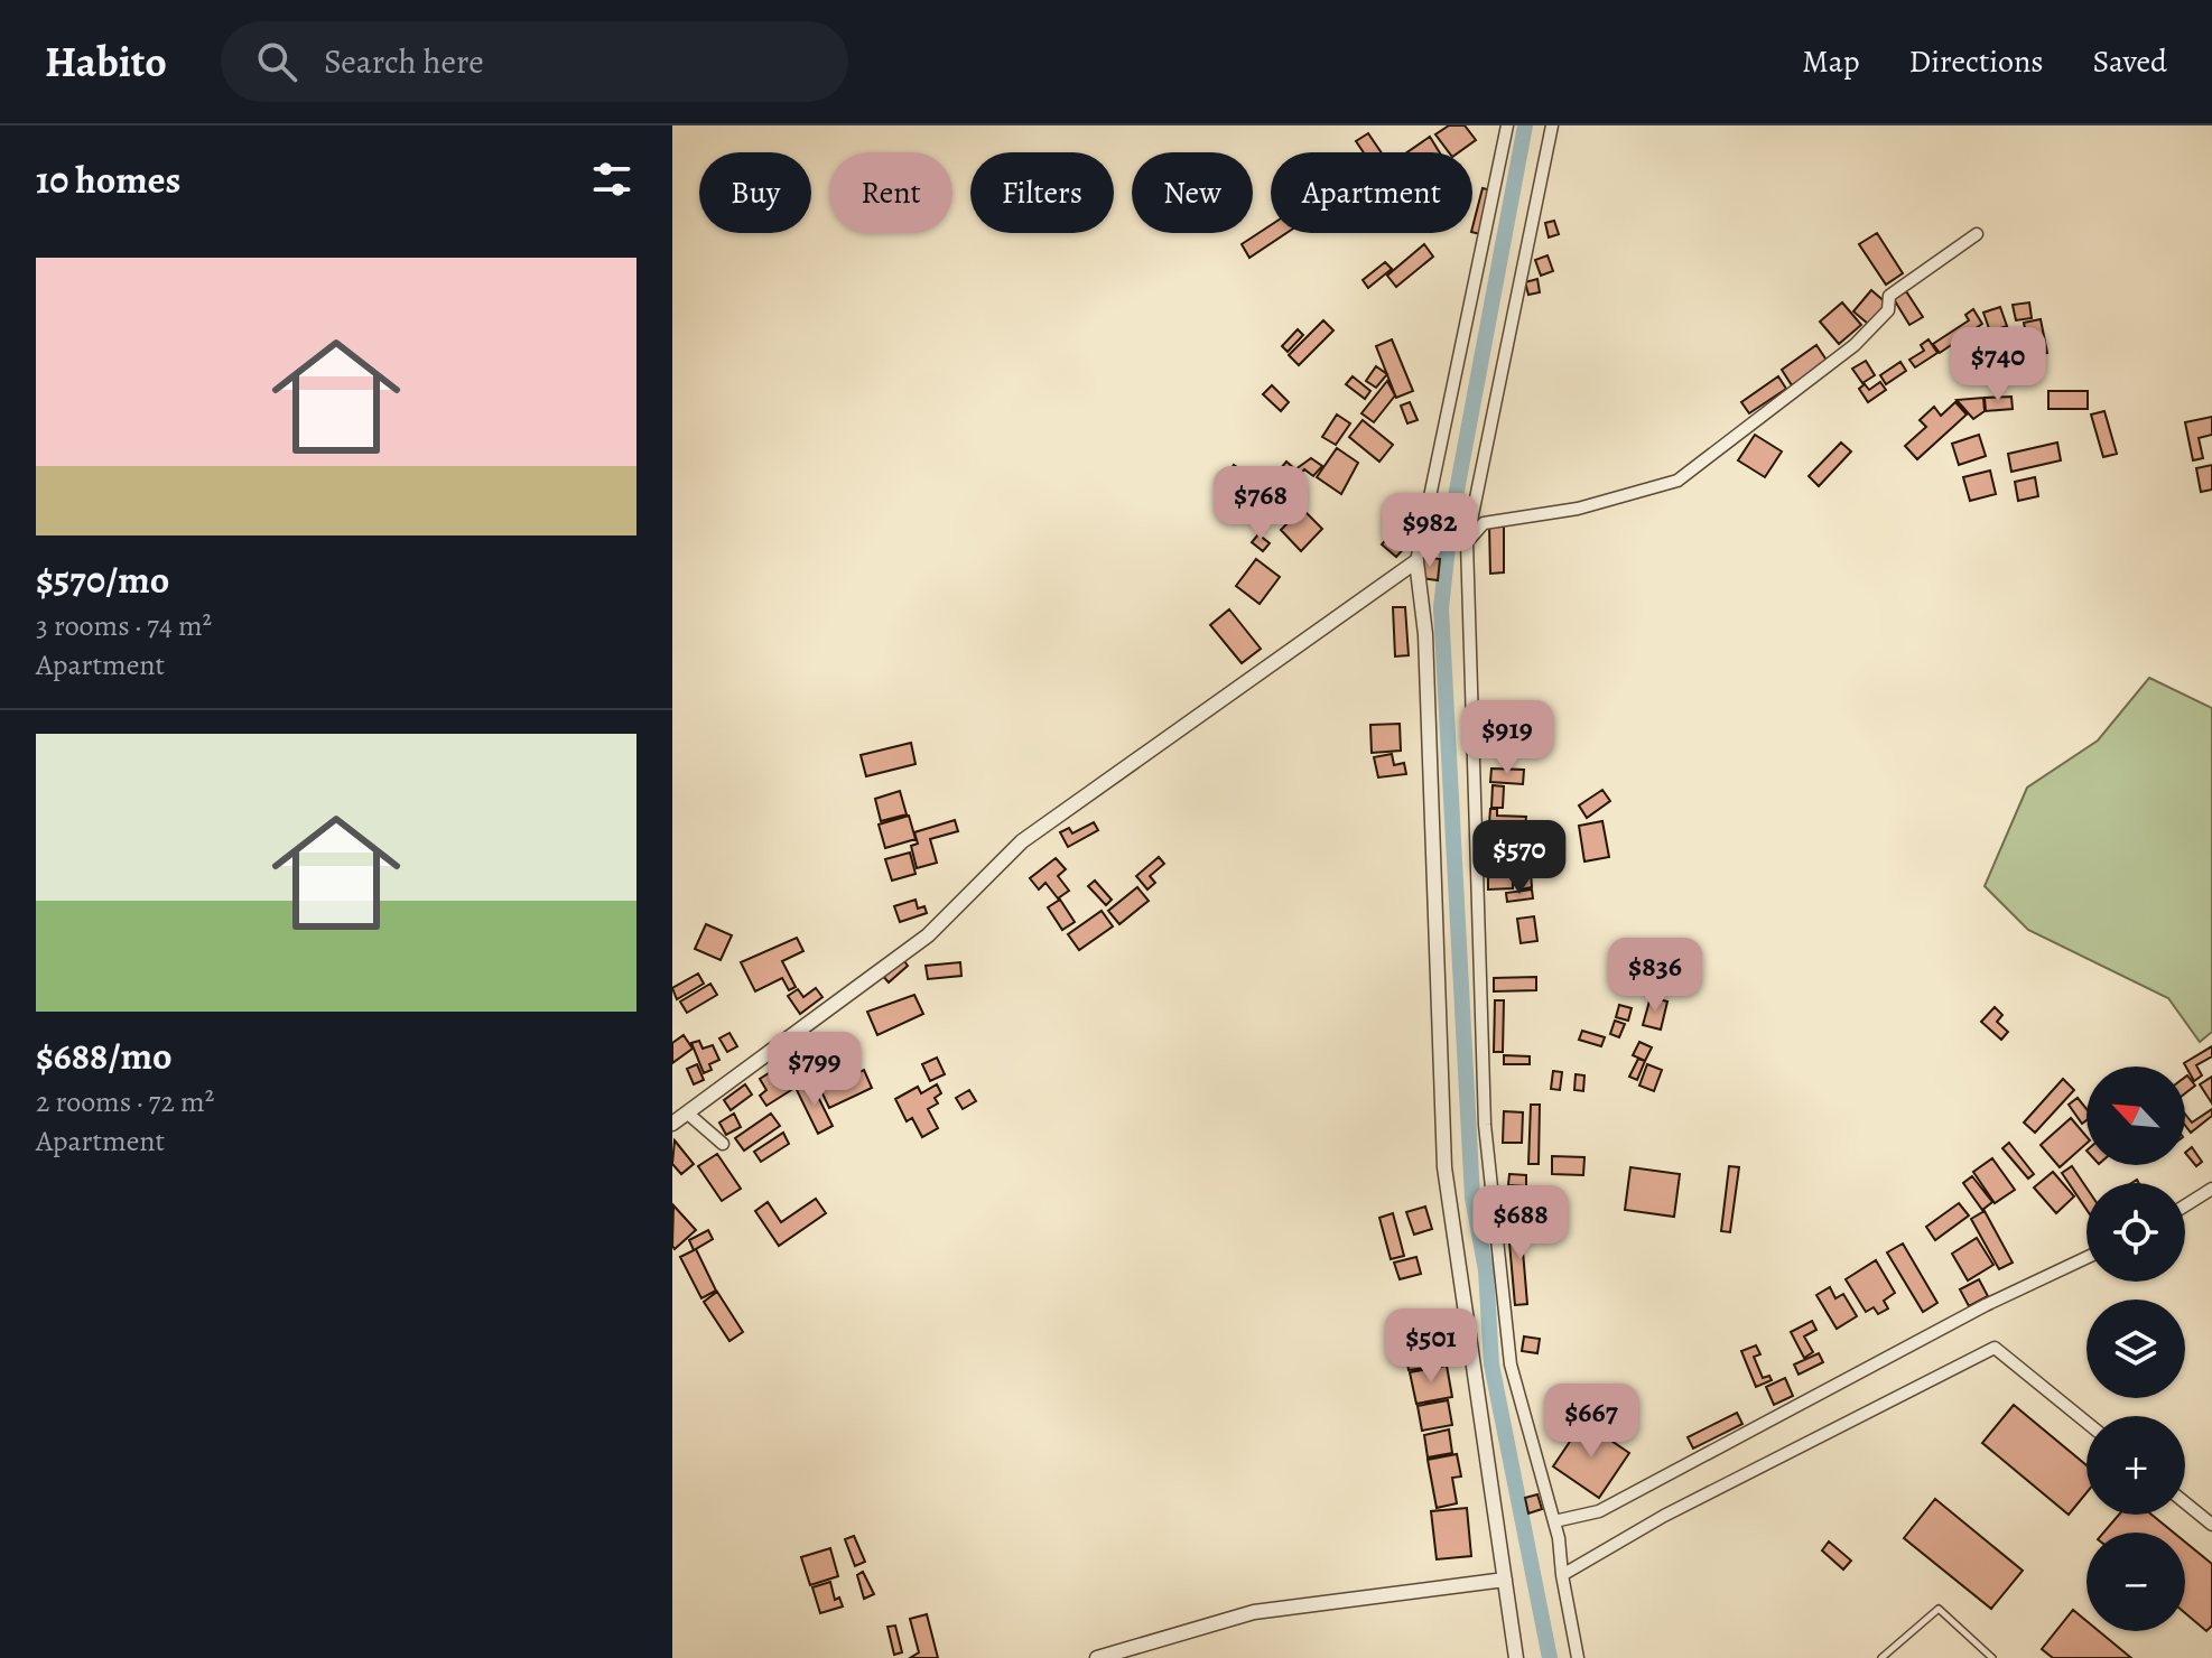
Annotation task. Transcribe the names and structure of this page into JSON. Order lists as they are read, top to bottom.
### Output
{
  "north": "top left",
  "page": {
    "header": "Habito",
    "search": "Search here",
    "nav": ["Map", "Directions", "Saved"],
    "heading": "10 homes",
    "chip": [
      "Buy",
      "Rent",
      "Filters",
      "New",
      "Apartment"
    ],
    "list": [
      {
        "name": "$570/mo",
        "note": "3 rooms · 74 m² · Apartment"
      },
      {
        "name": "$688/mo",
        "note": "2 rooms · 72 m² · Apartment"
      }
    ],
    "price": [
      "$740",
      "$768",
      "$982",
      "$919",
      "$570",
      "$836",
      "$799",
      "$688",
      "$501",
      "$667"
    ],
    "map_buttons": ["+", "−"]
  }
}
